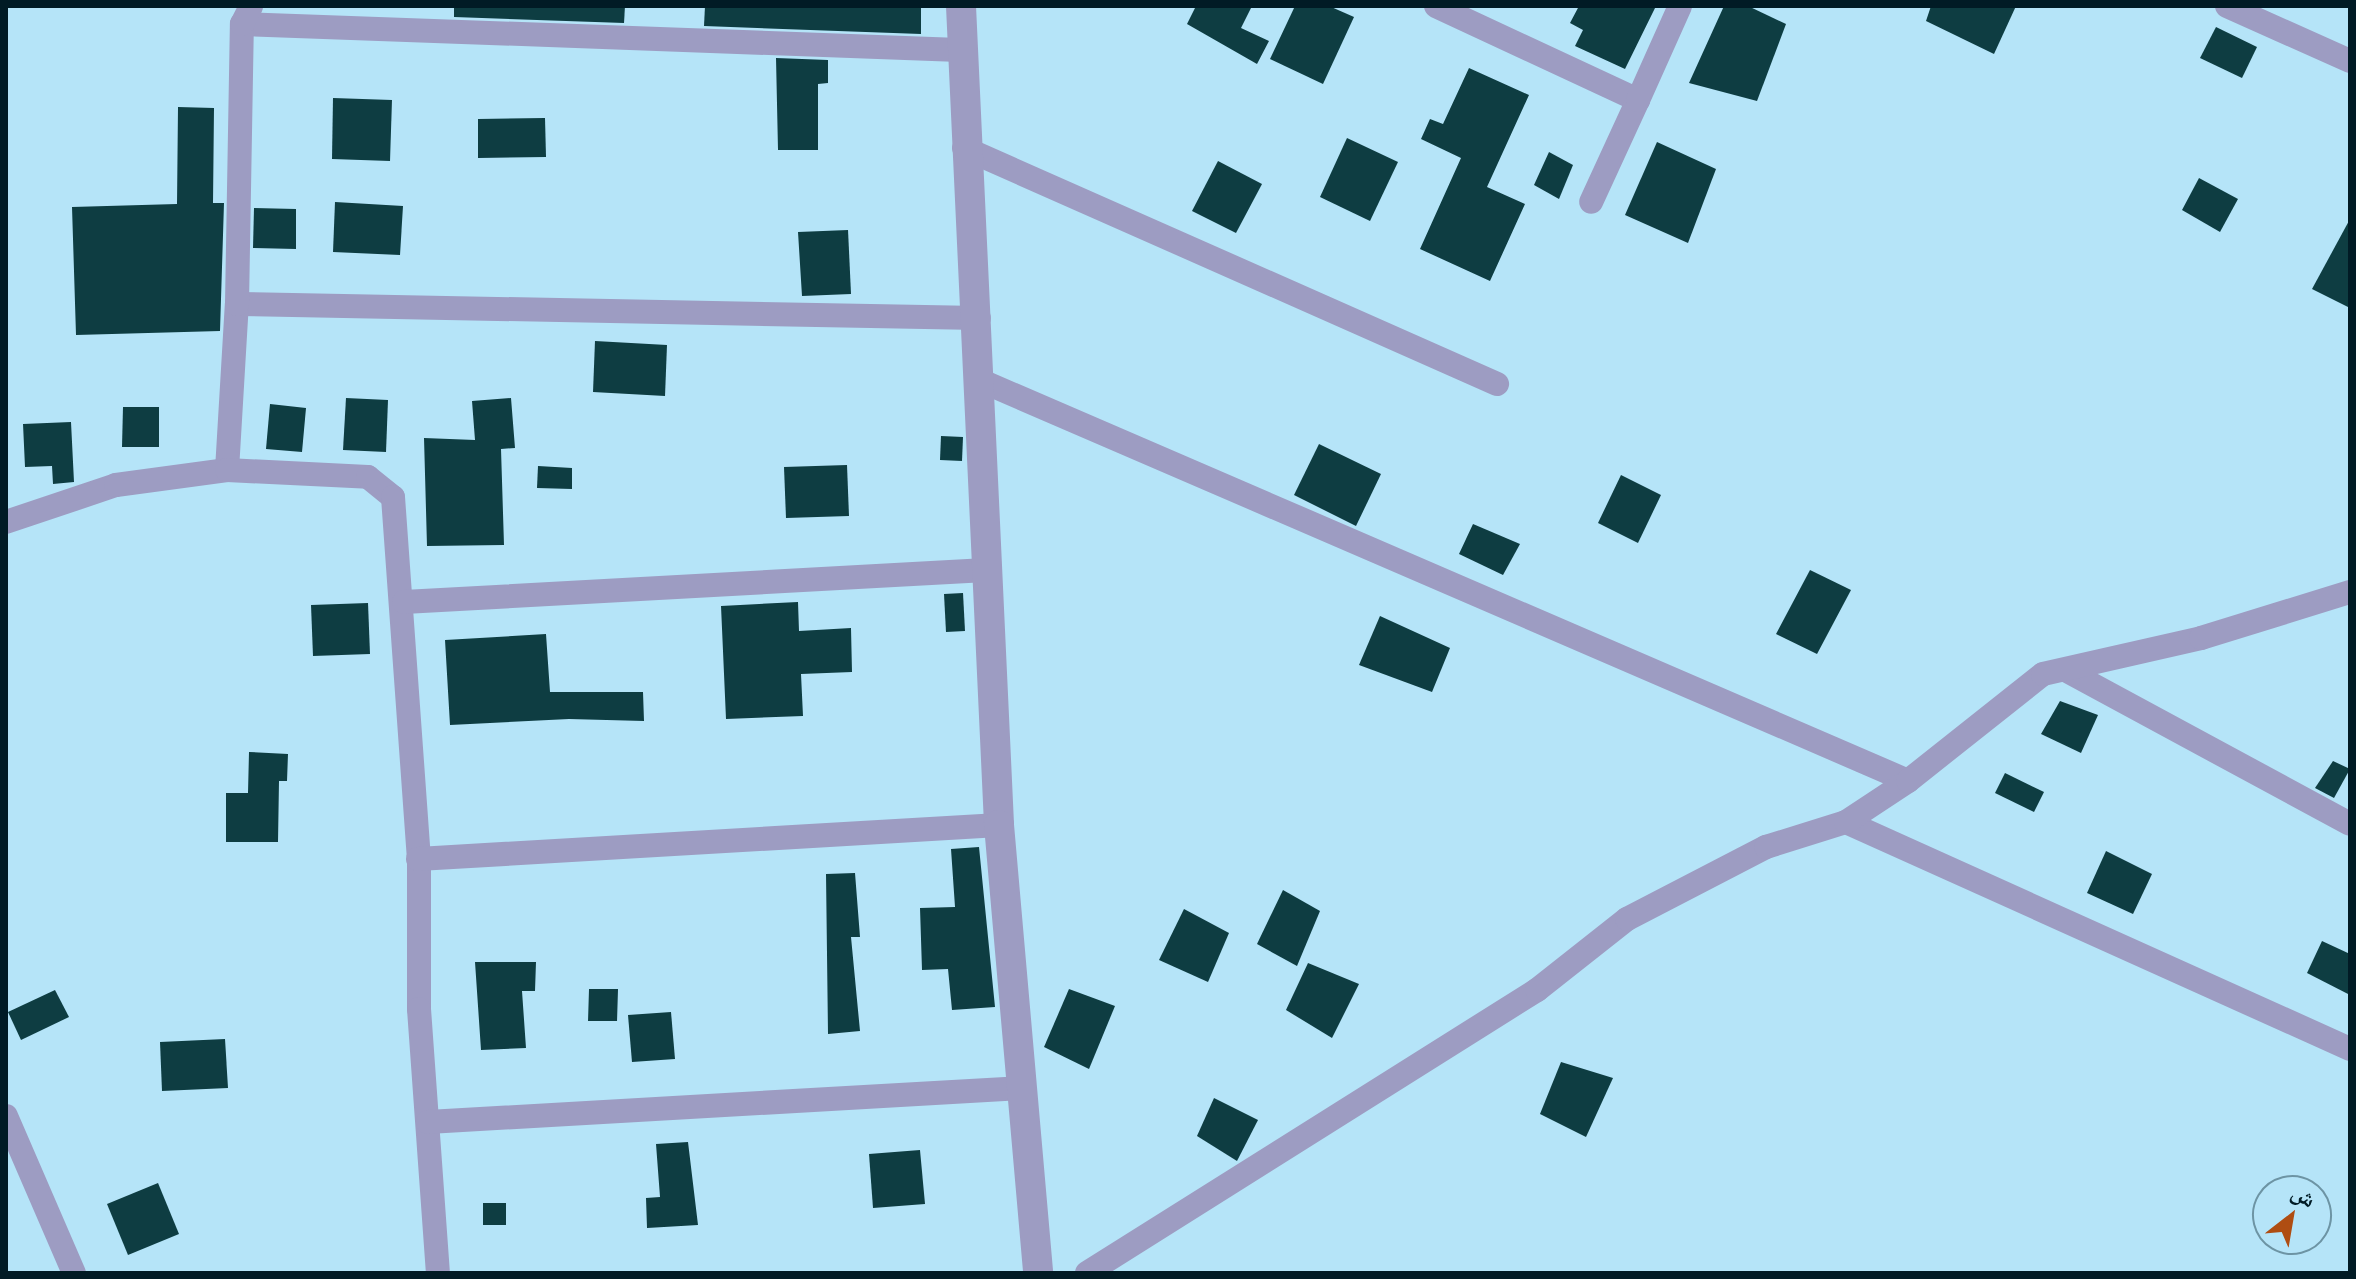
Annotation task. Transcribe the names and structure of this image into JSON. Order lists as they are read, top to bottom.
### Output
{
  "north": "top right"
}
